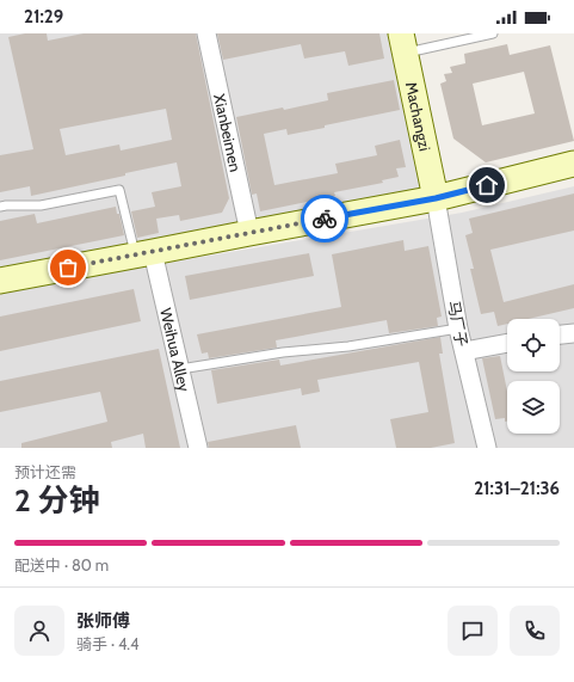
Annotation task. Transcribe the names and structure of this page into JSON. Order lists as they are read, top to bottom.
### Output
{
  "streets": {
    "street": [
      "Machangzi",
      "Xianbeimen",
      "马厂子",
      "Weihua Alley"
    ]
  },
  "crossings": [
    ["Machangzi", "马厂子"]
  ],
  "page": {
    "status": "21:29",
    "heading": ["2 分钟", "预计还需", "21:31–21:36"],
    "panel": ["张师傅", "骑手 · 4.4"],
    "bar": "配送中 · 80 m"
  }
}
